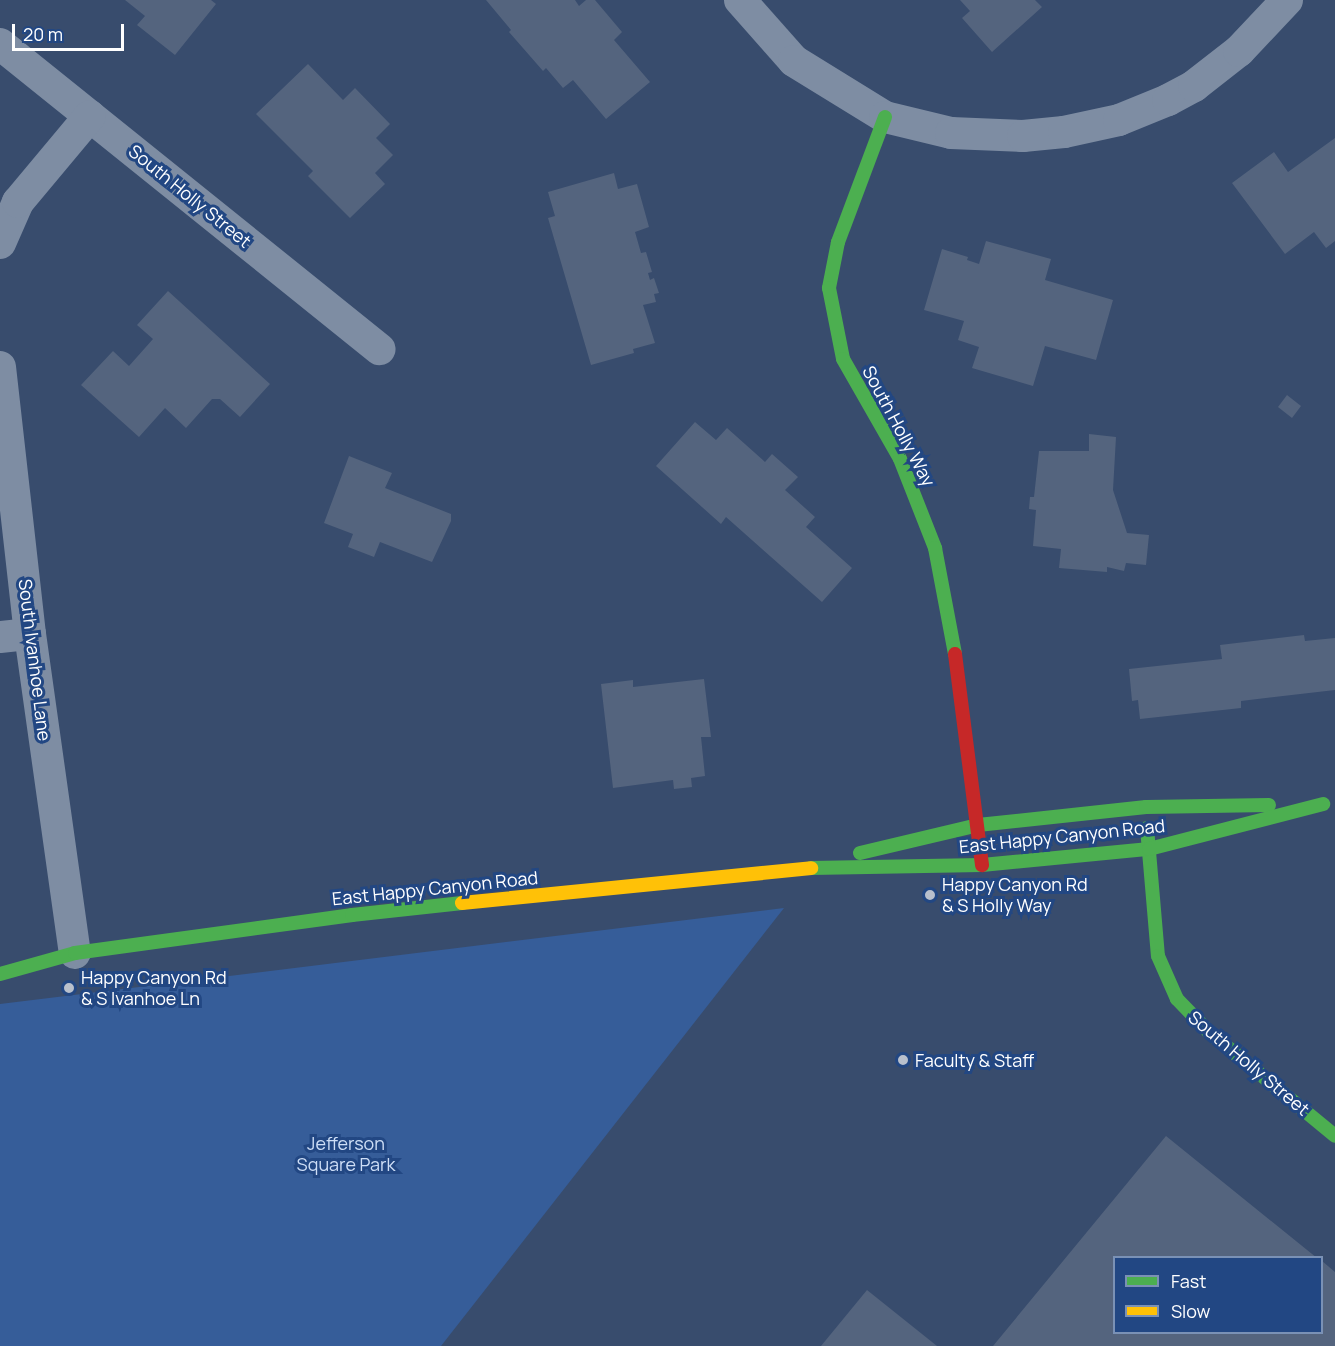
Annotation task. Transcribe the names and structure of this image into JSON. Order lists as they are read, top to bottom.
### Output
{
  "streets": {
    "street": [
      "South Holly Street",
      "South Holly Way",
      "South Ivanhoe Lane",
      "East Happy Canyon Road"
    ]
  },
  "crossings": [
    ["South Holly Street", "East Happy Canyon Road"],
    ["South Holly Way", "East Happy Canyon Road"],
    ["South Ivanhoe Lane", "East Happy Canyon Road"]
  ],
  "parks": ["Jefferson Square Park"],
  "places": ["Happy Canyon Rd & S Holly Way", "Happy Canyon Rd & S Ivanhoe Ln", "Faculty & Staff"],
  "legend": ["Fast", "Slow"],
  "scale_bar": "20 m"
}
